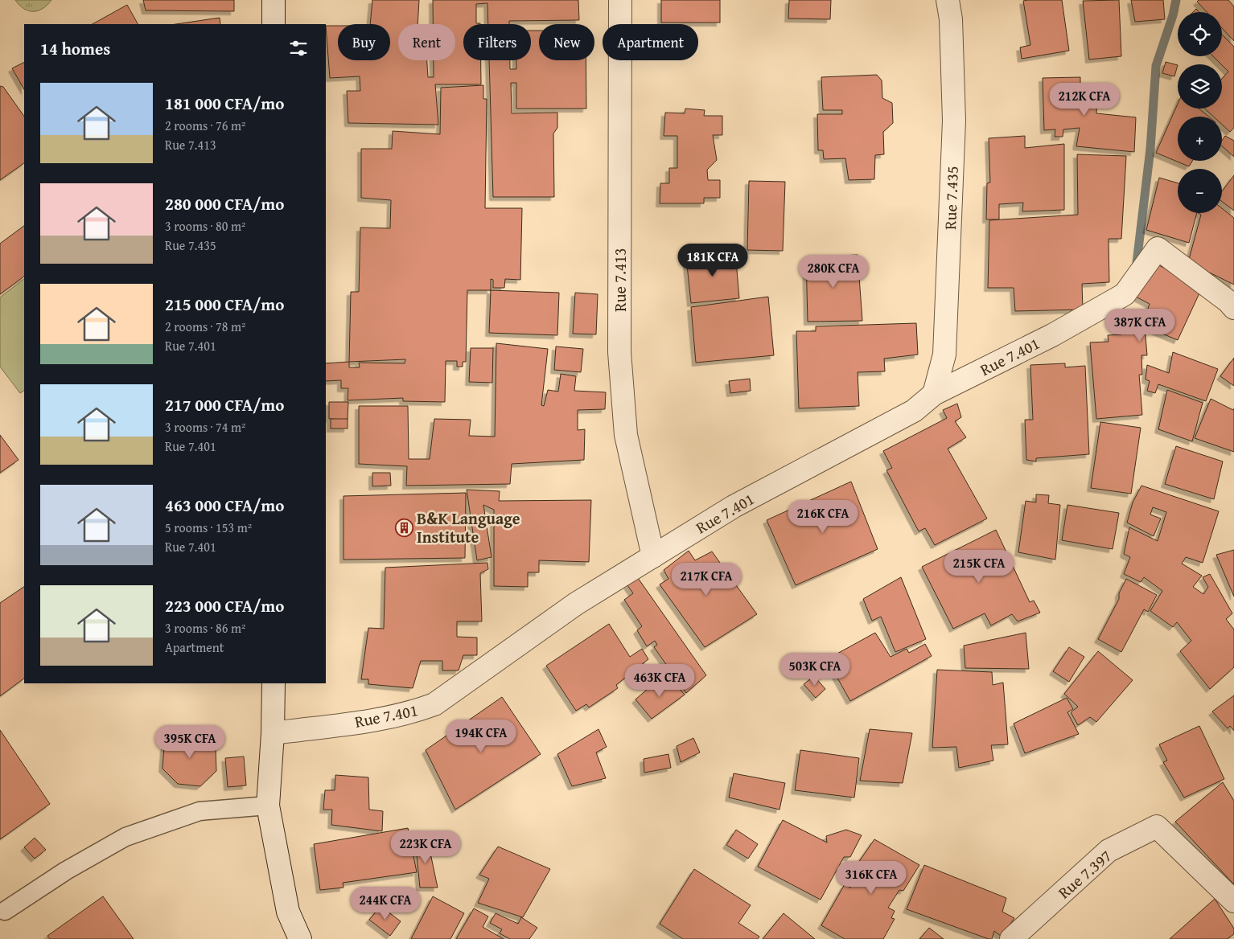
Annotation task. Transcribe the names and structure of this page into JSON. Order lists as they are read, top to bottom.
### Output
{
  "streets": {
    "street": [
      "Rue 7.435",
      "Rue 7.413",
      "Rue 7.401",
      "Rue 7.397"
    ]
  },
  "crossings": [
    ["Rue 7.435", "Rue 7.401"],
    ["Rue 7.413", "Rue 7.401"]
  ],
  "places": {
    "building": ["B&K Language Institute"]
  },
  "page": {
    "map_buttons": ["+", "−"],
    "chip": [
      "Buy",
      "Rent",
      "Filters",
      "New",
      "Apartment"
    ],
    "heading": "14 homes",
    "list": [
      {
        "name": "181 000 CFA/mo",
        "note": "2 rooms · 76 m² · Rue 7.413"
      },
      {
        "name": "280 000 CFA/mo",
        "note": "3 rooms · 80 m² · Rue 7.435"
      },
      {
        "name": "215 000 CFA/mo",
        "note": "2 rooms · 78 m² · Rue 7.401"
      },
      {
        "name": "217 000 CFA/mo",
        "note": "3 rooms · 74 m² · Rue 7.401"
      },
      {
        "name": "463 000 CFA/mo",
        "note": "5 rooms · 153 m² · Rue 7.401"
      },
      {
        "name": "223 000 CFA/mo",
        "note": "3 rooms · 86 m² · Apartment"
      }
    ],
    "price": [
      "212K CFA",
      "181K CFA",
      "280K CFA",
      "387K CFA",
      "216K CFA",
      "215K CFA",
      "217K CFA",
      "503K CFA",
      "463K CFA",
      "194K CFA",
      "395K CFA",
      "223K CFA",
      "316K CFA",
      "244K CFA"
    ]
  }
}
